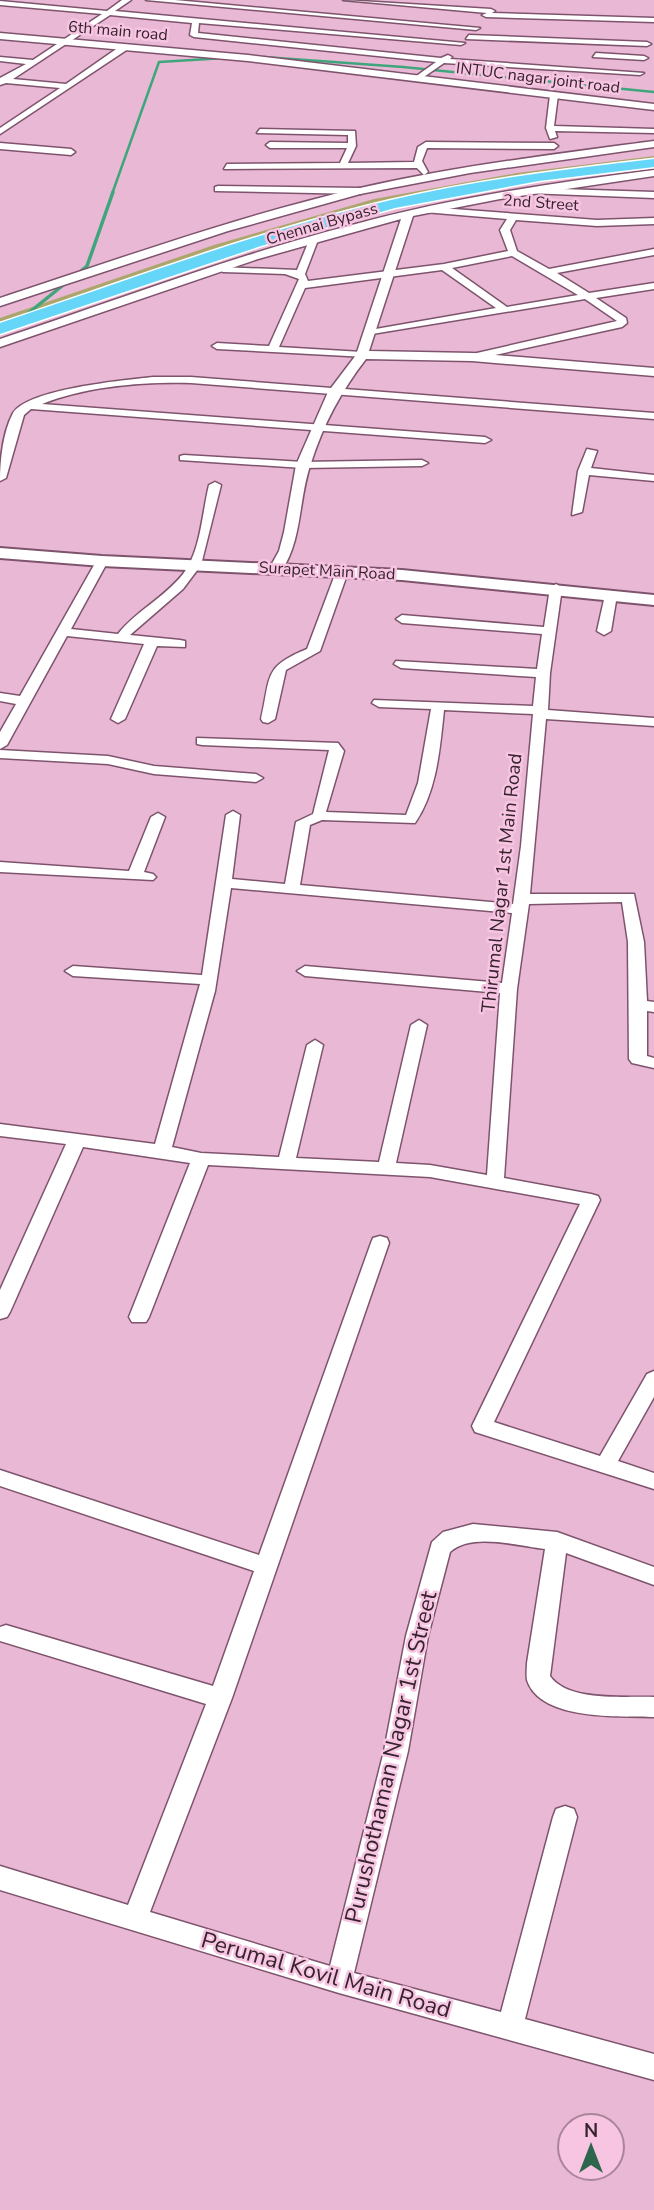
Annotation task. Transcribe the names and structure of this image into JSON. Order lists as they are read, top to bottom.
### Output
{
  "streets": {
    "highway": ["Chennai Bypass"],
    "main road": ["Surapet Main Road"],
    "street": [
      "6th main road",
      "INTUC nagar joint road",
      "2nd Street",
      "Thirumal Nagar 1st Main Road",
      "Purushothaman Nagar 1st Street",
      "Perumal Kovil Main Road"
    ]
  },
  "crossings": [
    ["6th main road", "INTUC nagar joint road"],
    ["Surapet Main Road", "Thirumal Nagar 1st Main Road"],
    ["Purushothaman Nagar 1st Street", "Perumal Kovil Main Road"]
  ],
  "north": "top"
}
